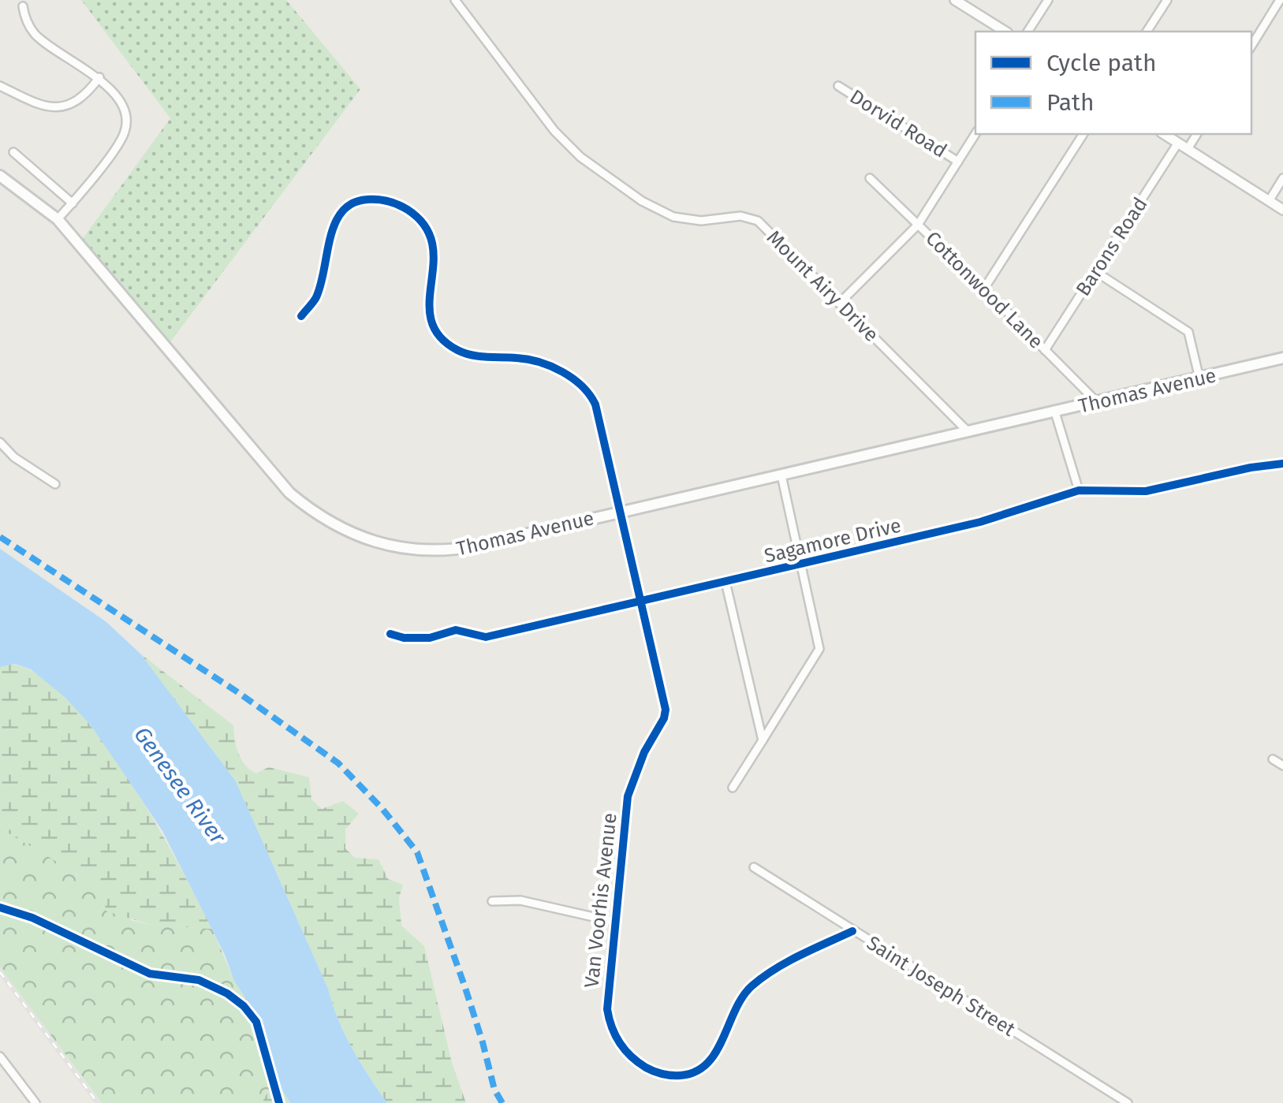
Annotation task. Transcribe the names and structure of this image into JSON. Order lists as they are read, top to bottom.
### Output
{
  "streets": {
    "main road": ["Thomas Avenue"],
    "street": [
      "Dorvid Road",
      "Barons Road",
      "Mount Airy Drive",
      "Cottonwood Lane",
      "Sagamore Drive",
      "Van Voorhis Avenue",
      "Saint Joseph Street"
    ]
  },
  "crossings": [
    ["Barons Road", "Cottonwood Lane"],
    ["Mount Airy Drive", "Thomas Avenue"],
    ["Cottonwood Lane", "Thomas Avenue"],
    ["Thomas Avenue", "Van Voorhis Avenue"],
    ["Sagamore Drive", "Van Voorhis Avenue"],
    ["Van Voorhis Avenue", "Saint Joseph Street"]
  ],
  "water": ["Genesee River"],
  "legend": ["Cycle path", "Path"]
}
